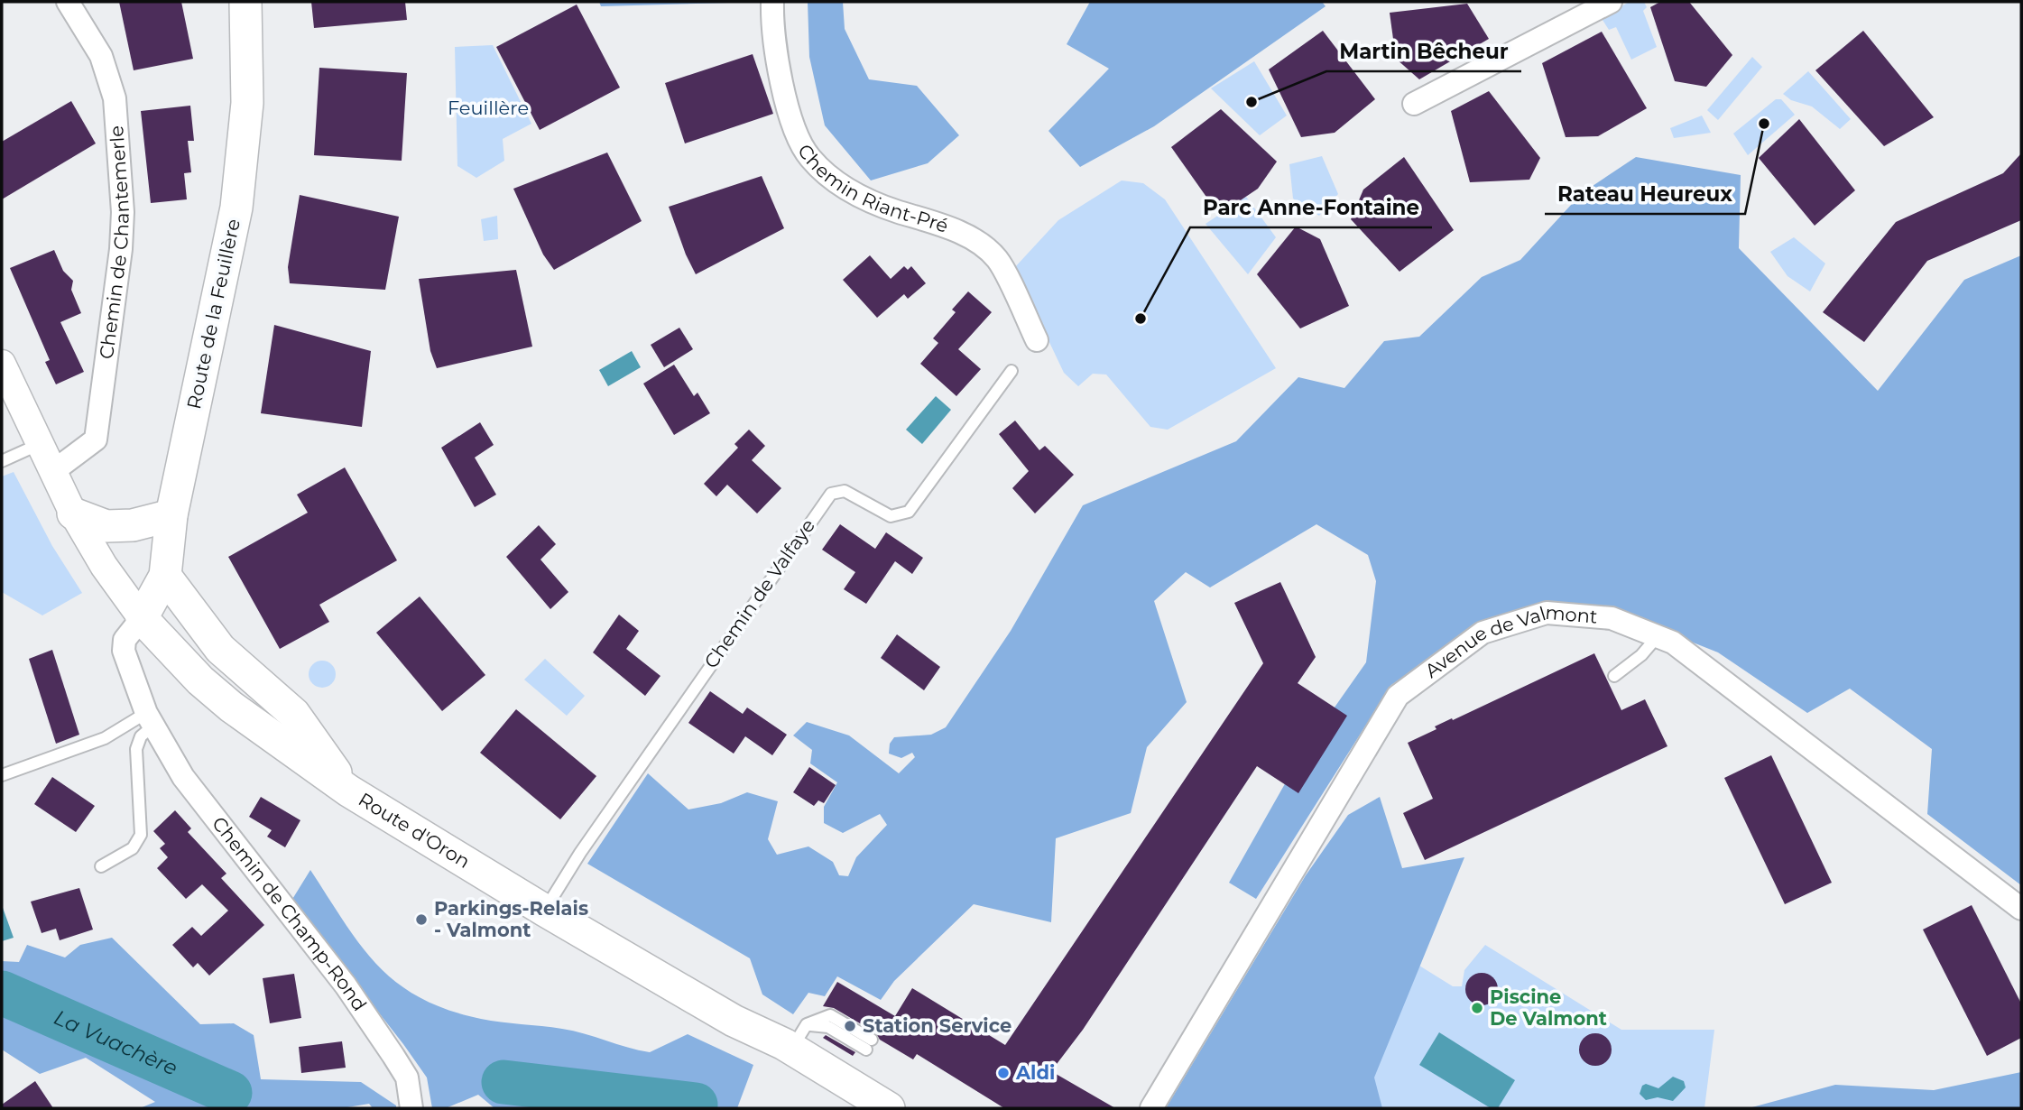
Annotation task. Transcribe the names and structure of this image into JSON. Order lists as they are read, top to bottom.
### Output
{
  "streets": {
    "main road": ["Route de la Feuillère", "Route d'Oron"],
    "street": [
      "Chemin Riant-Pré",
      "Chemin de Chantemerle",
      "Avenue de Valmont",
      "Chemin de Champ-Rond"
    ],
    "lane": ["Chemin de Valfaye"]
  },
  "crossings": [
    ["Chemin de Chantemerle", "Route d'Oron"],
    ["Route de la Feuillère", "Route d'Oron"],
    ["Route de la Feuillère", "Chemin de Champ-Rond"],
    ["Chemin de Valfaye", "Route d'Oron"],
    ["Route d'Oron", "Chemin de Champ-Rond"]
  ],
  "water": ["La Vuachère"],
  "parks": ["Feuillère"],
  "places": [
    "Martin Bêcheur",
    "Rateau Heureux",
    "Parc Anne-Fontaine",
    "Parkings-Relais - Valmont",
    "Piscine De Valmont",
    "Station Service",
    "Aldi"
  ]
}
